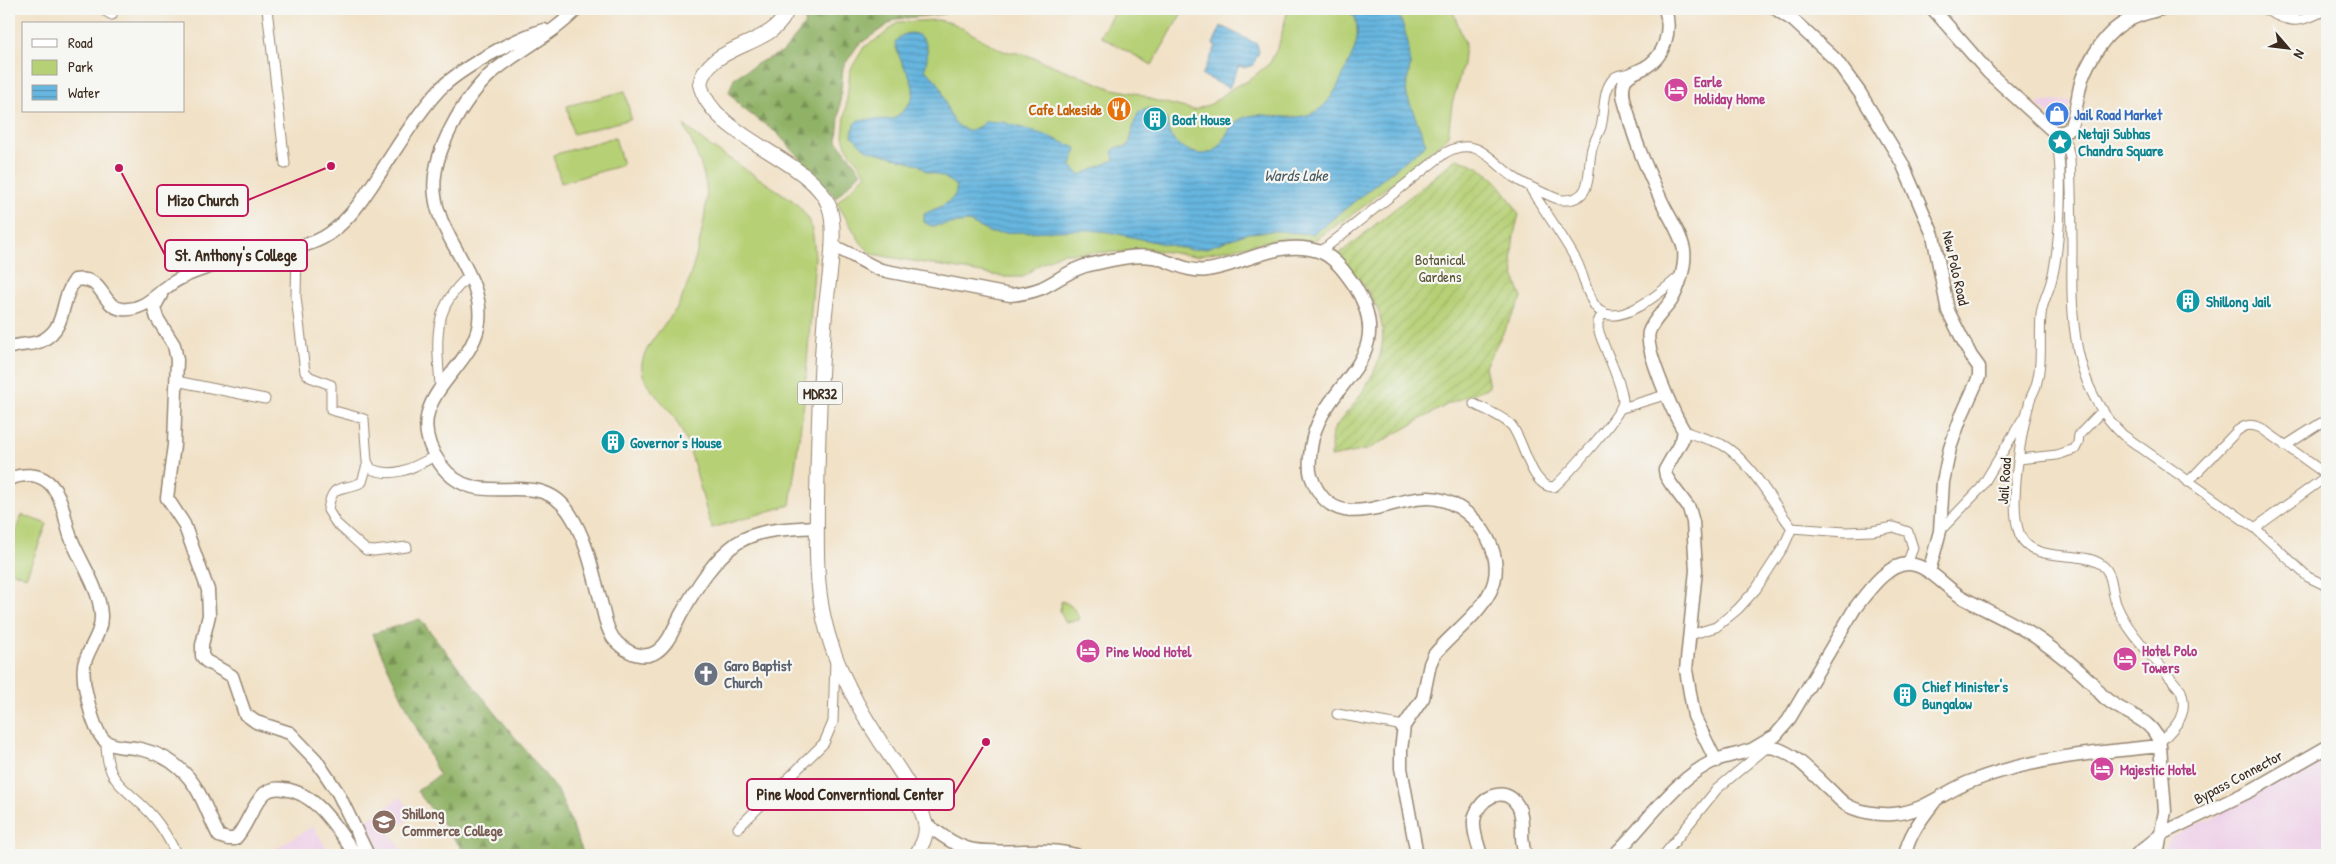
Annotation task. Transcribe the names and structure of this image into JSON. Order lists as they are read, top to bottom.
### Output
{
  "streets": {
    "main road": ["MDR32"],
    "street": ["New Polo Road", "Jail Road", "Bypass Connector"]
  },
  "water": ["Wards Lake"],
  "parks": ["Botanical Gardens"],
  "places": {
    "hotel": [
      "Earle Holiday Home",
      "Pine Wood Hotel",
      "Hotel Polo Towers",
      "Majestic Hotel"
    ],
    "restaurant": ["Cafe Lakeside"],
    "shop": ["Jail Road Market"],
    "building": [
      "Boat House",
      "Shillong Jail",
      "Governor's House",
      "Chief Minister's Bungalow"
    ],
    "place": ["Netaji Subhas Chandra Square"],
    "other": ["Mizo Church", "St. Anthony's College", "Pine Wood Converntional Center"],
    "church": ["Garo Baptist Church"],
    "school or university": ["Shillong Commerce College"]
  },
  "legend": ["Road", "Park", "Water"],
  "north": "bottom right"
}
